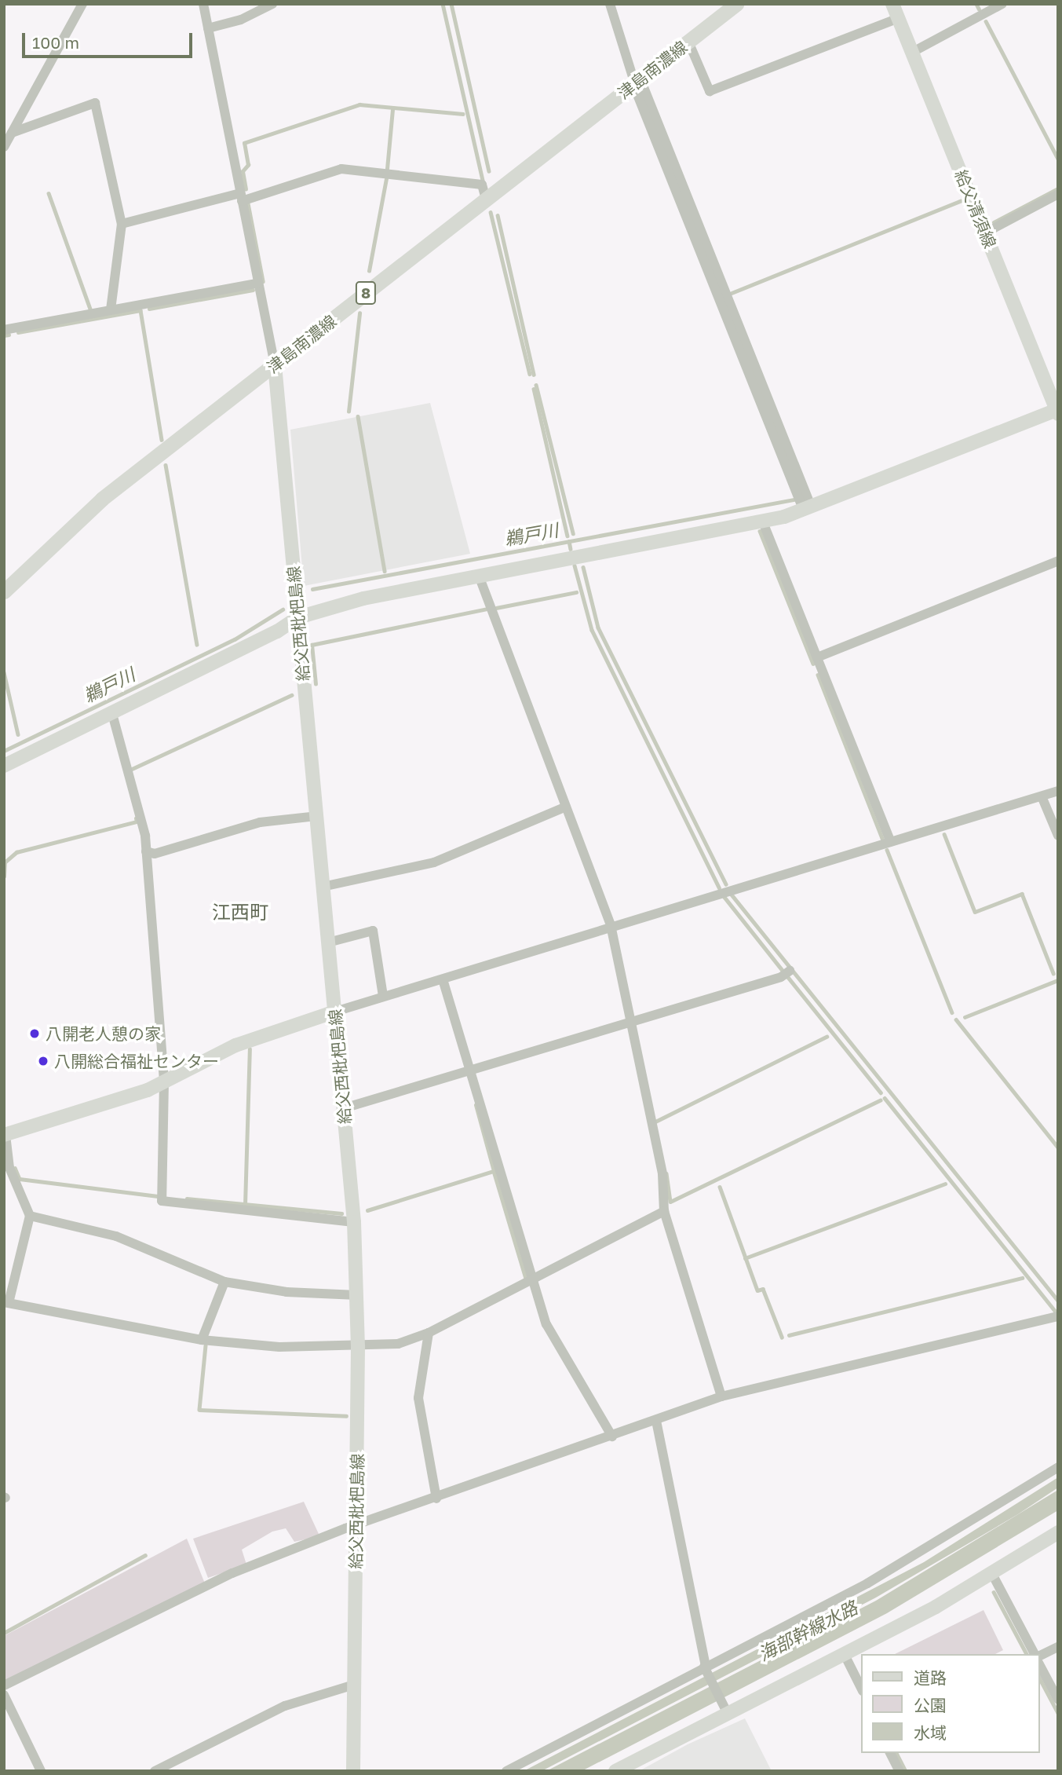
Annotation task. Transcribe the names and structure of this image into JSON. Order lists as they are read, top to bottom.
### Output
{
  "streets": {
    "main road": ["津島南濃線", "8"],
    "street": ["給父清須線", "給父西枇杷島線"]
  },
  "crossings": [
    ["津島南濃線", "給父西枇杷島線"]
  ],
  "districts": ["江西町"],
  "water": ["鵜戸川", "海部幹線水路"],
  "places": ["八開老人憩の家", "八開総合福祉センター"],
  "legend": ["道路", "公園", "水域"],
  "scale_bar": "100 m"
}
